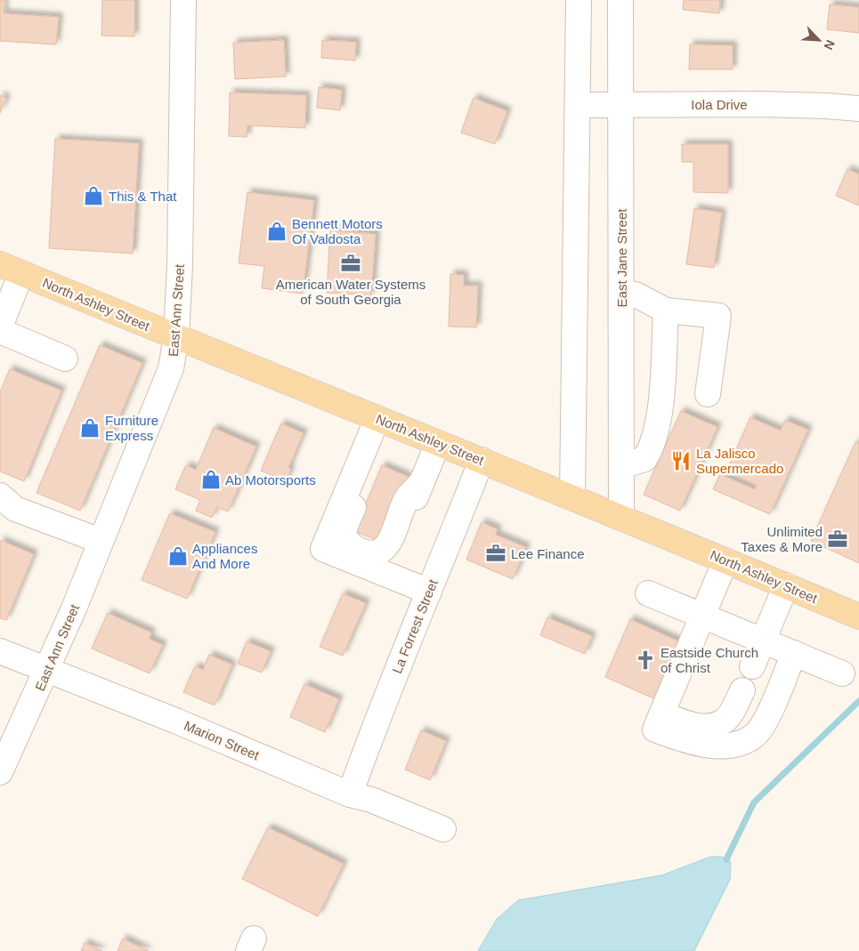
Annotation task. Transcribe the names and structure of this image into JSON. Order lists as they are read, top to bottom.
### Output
{
  "streets": {
    "main road": ["North Ashley Street"],
    "street": [
      "Iola Drive",
      "East Jane Street",
      "East Ann Street",
      "La Forrest Street",
      "Marion Street"
    ]
  },
  "crossings": [
    ["Iola Drive", "East Jane Street"],
    ["East Jane Street", "North Ashley Street"],
    ["North Ashley Street", "East Ann Street"],
    ["North Ashley Street", "La Forrest Street"],
    ["East Ann Street", "Marion Street"],
    ["La Forrest Street", "Marion Street"]
  ],
  "places": {
    "shop": [
      "This & That",
      "Bennett Motors Of Valdosta",
      "Furniture Express",
      "Ab Motorsports",
      "Appliances And More"
    ],
    "office": ["American Water Systems of South Georgia", "Unlimited Taxes & More", "Lee Finance"],
    "restaurant": ["La Jalisco Supermercado"],
    "church": ["Eastside Church of Christ"]
  },
  "north": "bottom right"
}
